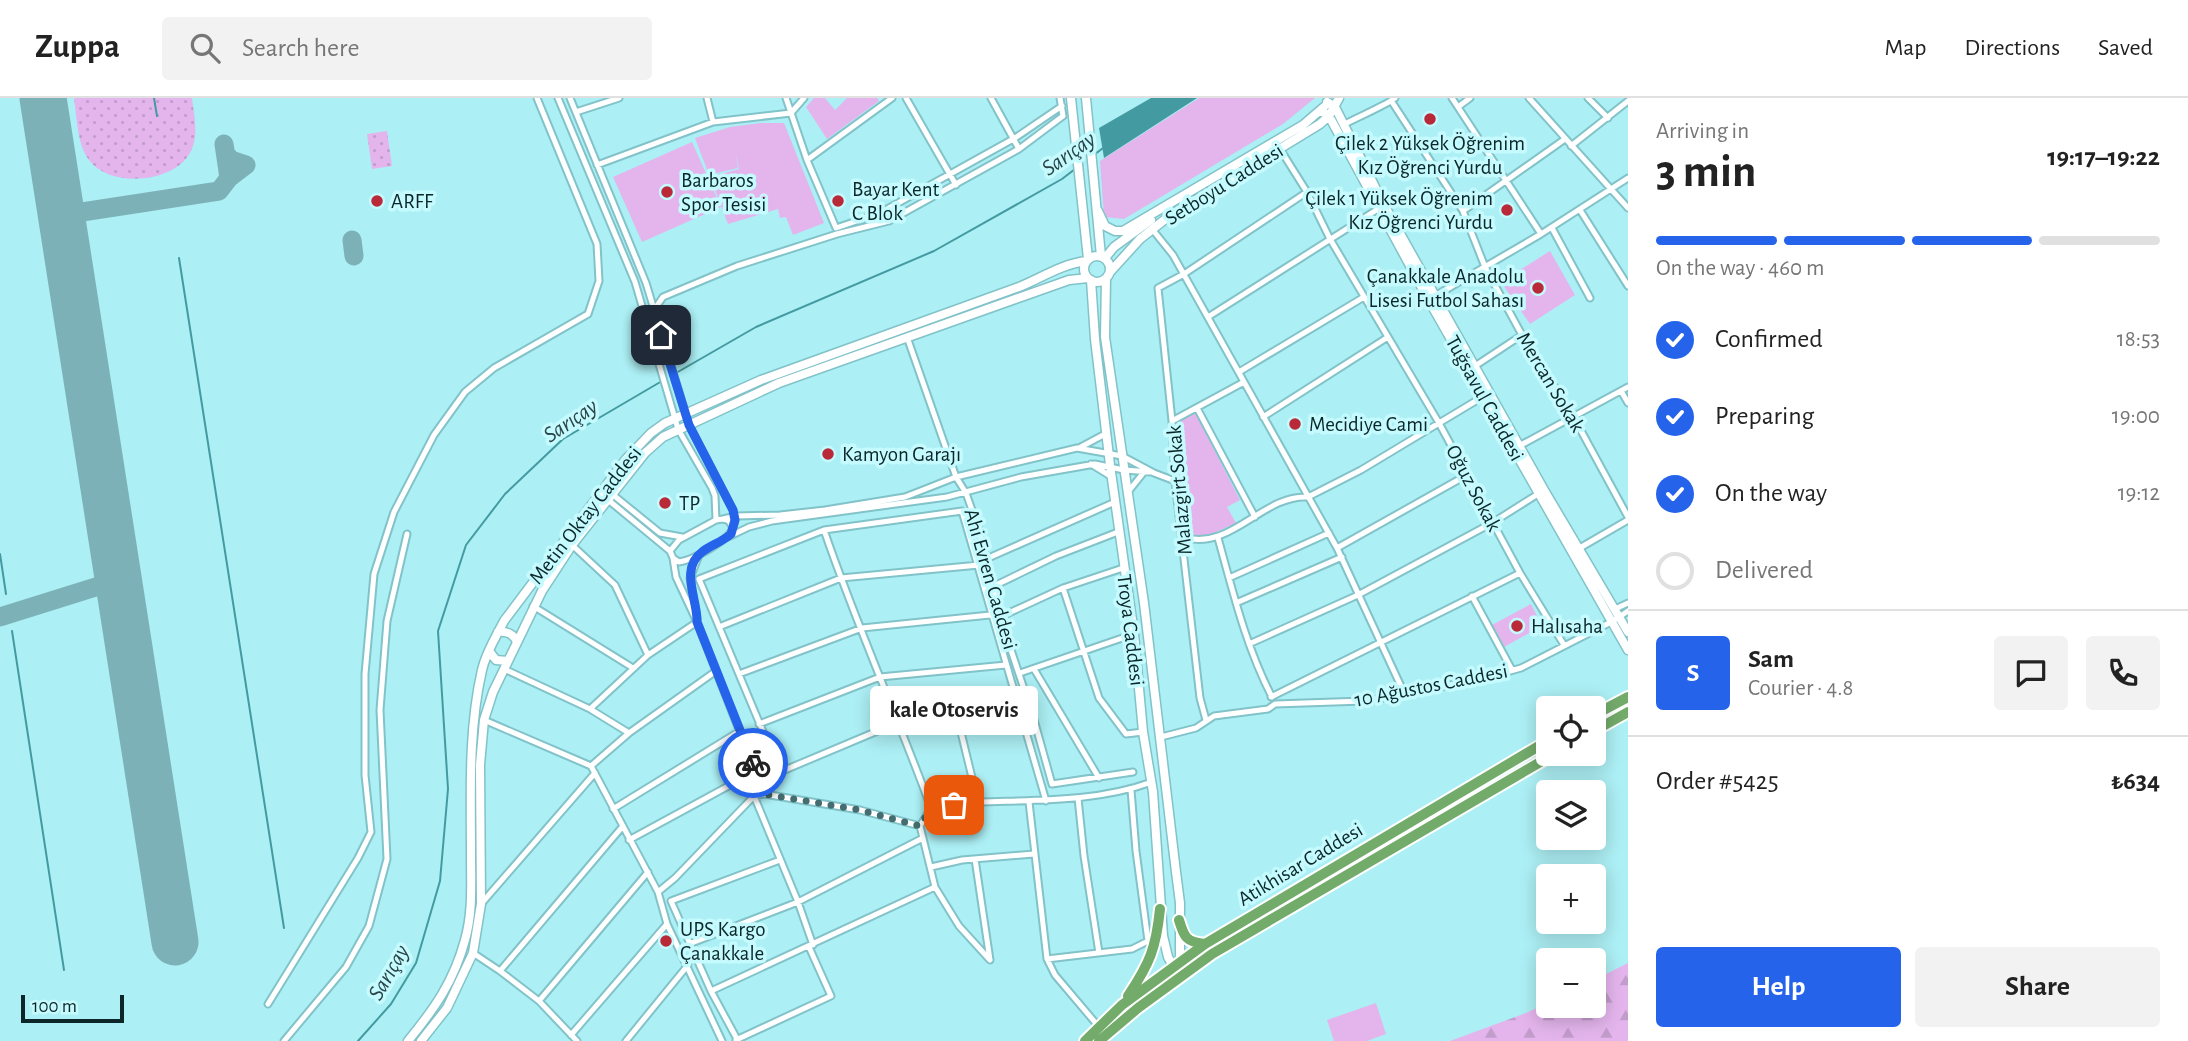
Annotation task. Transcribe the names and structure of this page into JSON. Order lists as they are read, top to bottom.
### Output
{
  "streets": {
    "highway": ["Atikhisar Caddesi"],
    "main road": [
      "Setboyu Caddesi",
      "Tuğsavul Caddesi",
      "Metin Oktay Caddesi",
      "Troya Caddesi"
    ],
    "street": [
      "Mercan Sokak",
      "Oğuz Sokak",
      "Malazgirt Sokak",
      "Ahi Evren Caddesi",
      "10 Ağustos Caddesi"
    ]
  },
  "crossings": [
    ["Setboyu Caddesi", "Tuğsavul Caddesi"],
    ["Setboyu Caddesi", "Oğuz Sokak"],
    ["Setboyu Caddesi", "Metin Oktay Caddesi"],
    ["Setboyu Caddesi", "Troya Caddesi"],
    ["Tuğsavul Caddesi", "10 Ağustos Caddesi"],
    ["Oğuz Sokak", "10 Ağustos Caddesi"],
    ["Malazgirt Sokak", "10 Ağustos Caddesi"],
    ["Metin Oktay Caddesi", "Ahi Evren Caddesi"],
    ["Metin Oktay Caddesi", "Troya Caddesi"],
    ["Troya Caddesi", "10 Ağustos Caddesi"],
    ["Troya Caddesi", "Atikhisar Caddesi"]
  ],
  "water": ["Sarıçay"],
  "places": [
    "Çilek 2 Yüksek Öğrenim Kız Öğrenci Yurdu",
    "Barbaros Spor Tesisi",
    "ARFF",
    "Bayar Kent C Blok",
    "Çilek 1 Yüksek Öğrenim Kız Öğrenci Yurdu",
    "Çanakkale Anadolu Lisesi Futbol Sahası",
    "Mecidiye Cami",
    "Kamyon Garajı",
    "TP",
    "Halısaha",
    "kale Otoservis",
    "UPS Kargo Çanakkale"
  ],
  "scale_bar": "100 m",
  "page": {
    "header": "Zuppa",
    "search": "Search here",
    "nav": ["Map", "Directions", "Saved"],
    "heading": ["3 min", "Arriving in", "19:17–19:22"],
    "panel": [
      "Sam",
      "Courier · 4.8",
      "Order #5425",
      "₺634"
    ],
    "bar": "On the way · 460 m",
    "list": [
      ["Confirmed", "18:53"],
      ["Preparing", "19:00"],
      ["On the way", "19:12"],
      "Delivered"
    ],
    "round": "S",
    "bubble": "kale Otoservis",
    "map_buttons": ["+", "−"],
    "buttons": ["Help", "Share"],
    "scale": "100 m"
  }
}
